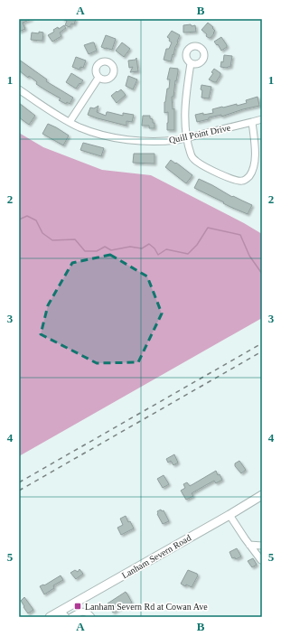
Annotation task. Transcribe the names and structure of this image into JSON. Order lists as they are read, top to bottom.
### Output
{
  "streets": {
    "main road": ["Lanham Severn Road"],
    "street": ["Quill Point Drive"]
  },
  "places": {
    "transit": ["Lanham Severn Rd at Cowan Ave"]
  },
  "grid": {
    "columns": ["A", "B"],
    "rows": [
      "1",
      "2",
      "3",
      "4",
      "5"
    ]
  }
}
